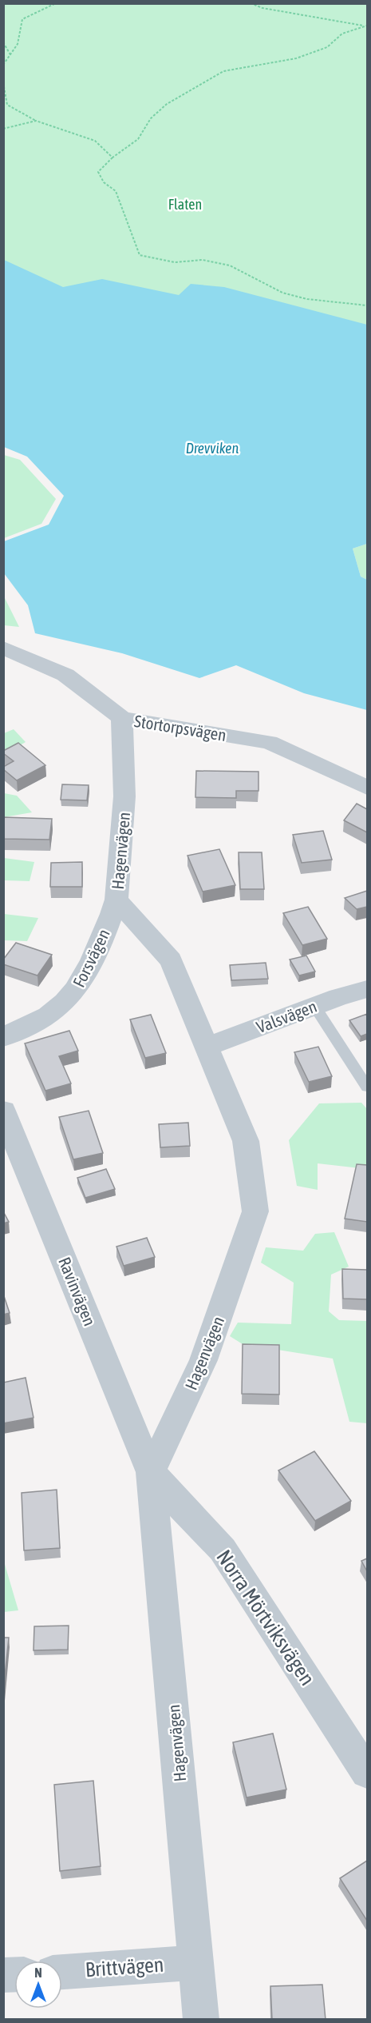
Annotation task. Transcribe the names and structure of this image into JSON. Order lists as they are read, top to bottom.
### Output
{
  "streets": {
    "street": [
      "Stortorpsvägen",
      "Hagenvägen",
      "Forsvägen",
      "Valsvägen",
      "Ravinvägen",
      "Norra Mörtviksvägen",
      "Brittvägen"
    ]
  },
  "crossings": [
    ["Stortorpsvägen", "Hagenvägen"],
    ["Hagenvägen", "Forsvägen"],
    ["Hagenvägen", "Valsvägen"],
    ["Hagenvägen", "Ravinvägen"],
    ["Hagenvägen", "Norra Mörtviksvägen"],
    ["Hagenvägen", "Brittvägen"],
    ["Ravinvägen", "Norra Mörtviksvägen"]
  ],
  "water": ["Drevviken"],
  "parks": ["Flaten"],
  "north": "top"
}
